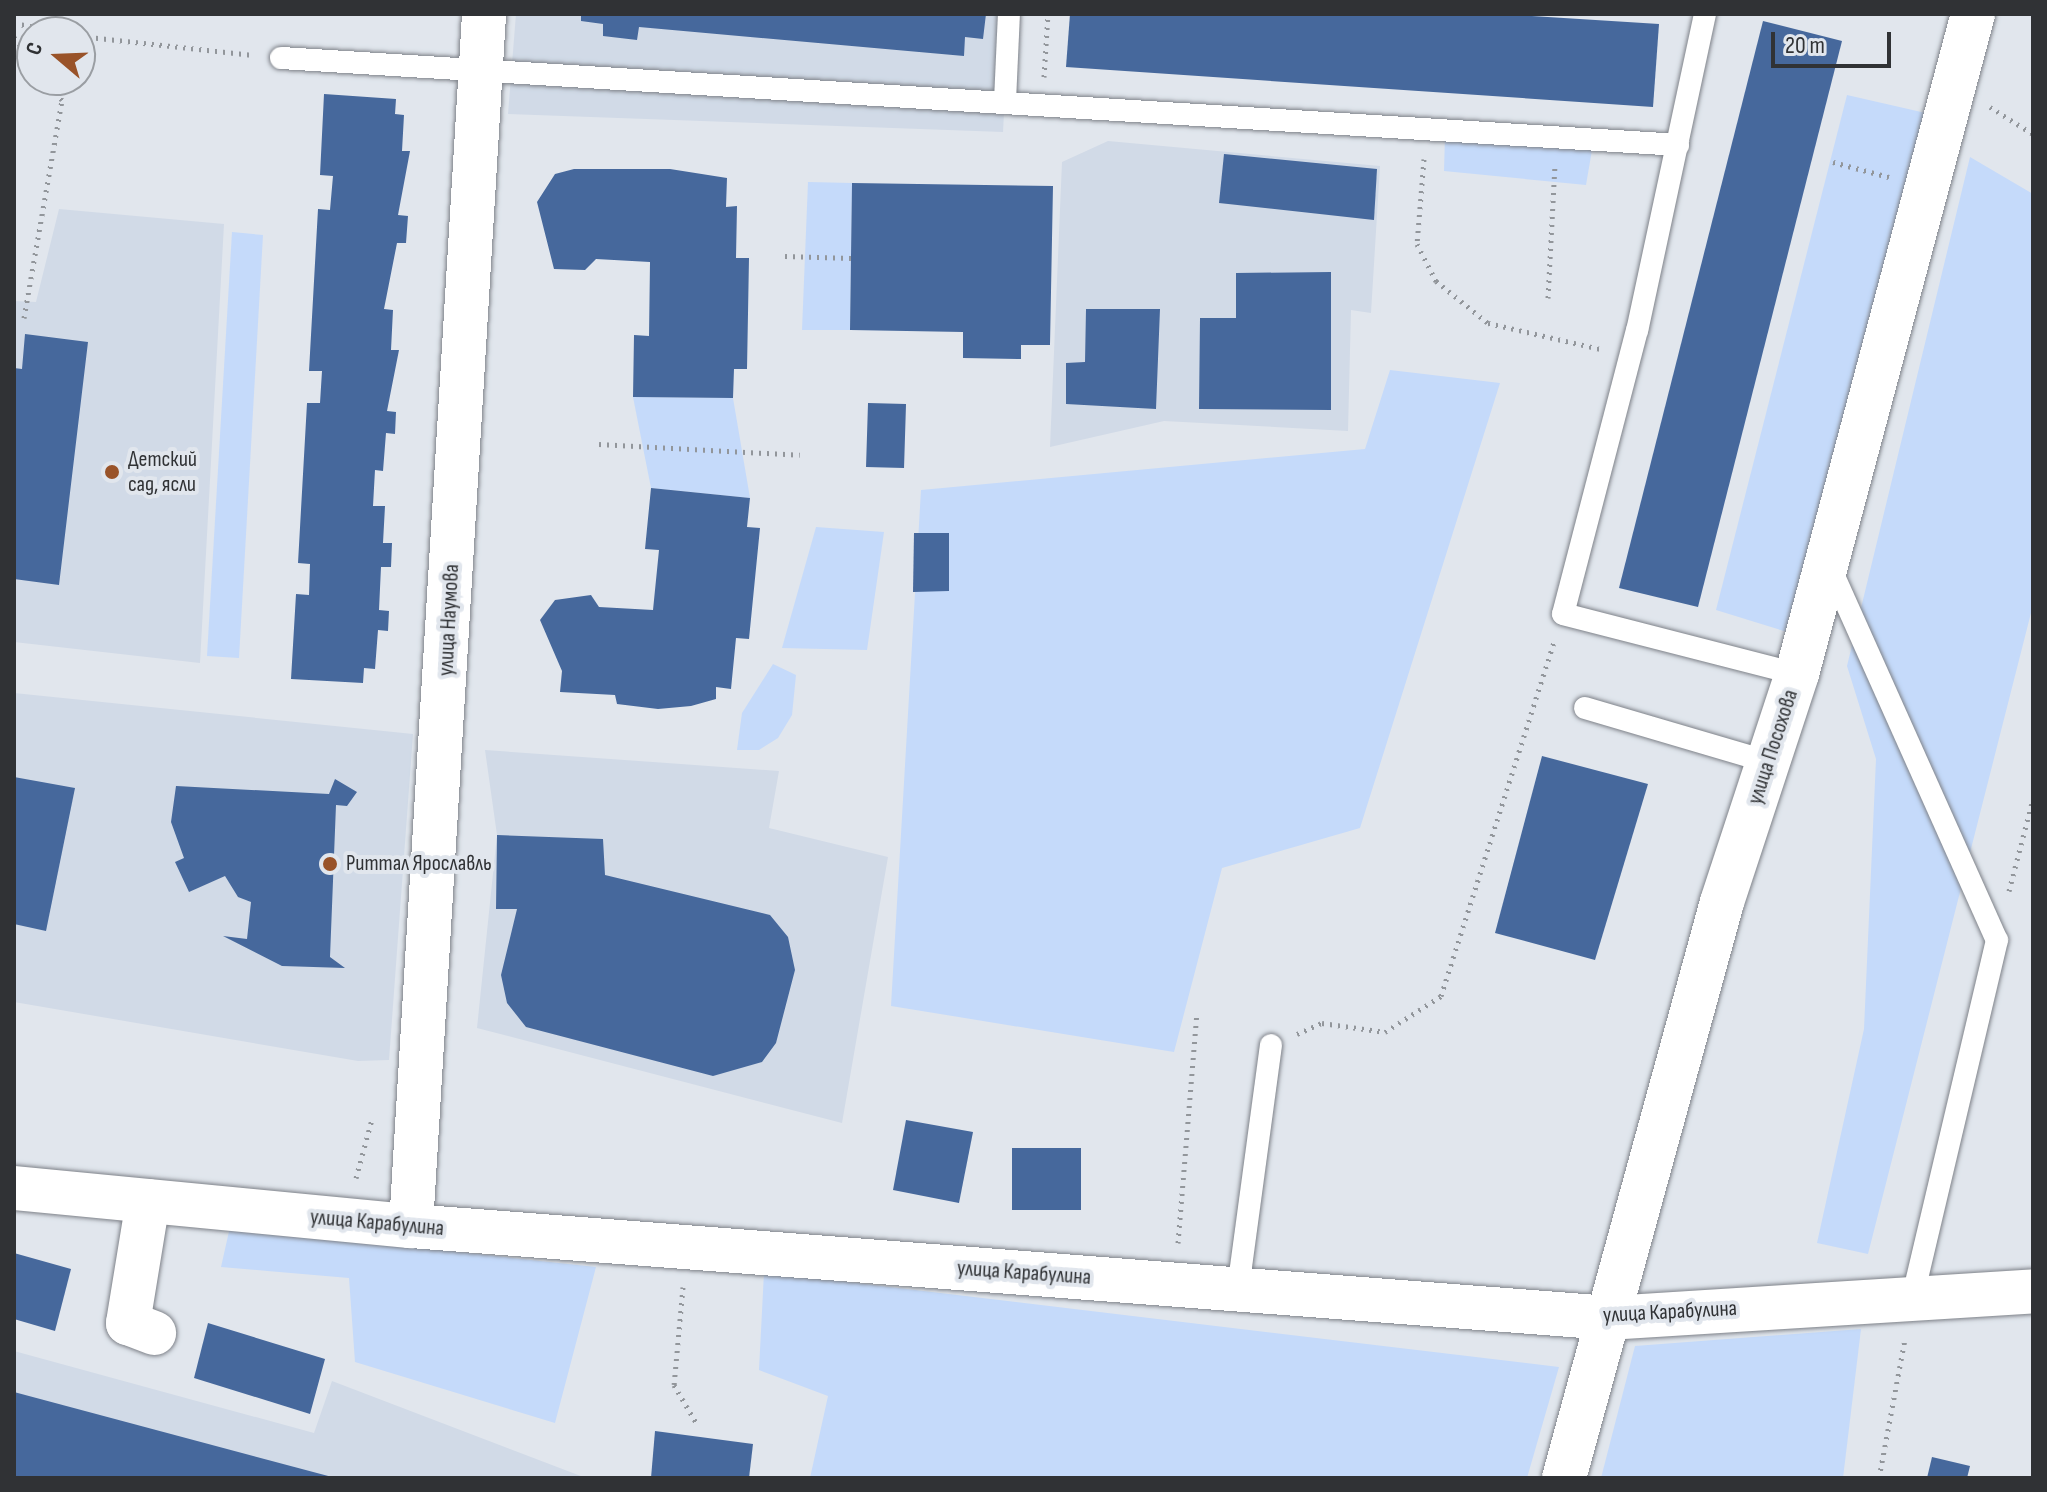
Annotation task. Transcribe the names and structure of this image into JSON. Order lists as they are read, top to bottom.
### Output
{
  "streets": {
    "street": ["улица Наумова", "улица Посохова", "улица Карабулина"]
  },
  "crossings": [
    ["улица Наумова", "улица Карабулина"],
    ["улица Посохова", "улица Карабулина"]
  ],
  "places": ["Детский сад, ясли", "Риттал Ярославль"],
  "scale_bar": "20 m",
  "north": "left"
}
